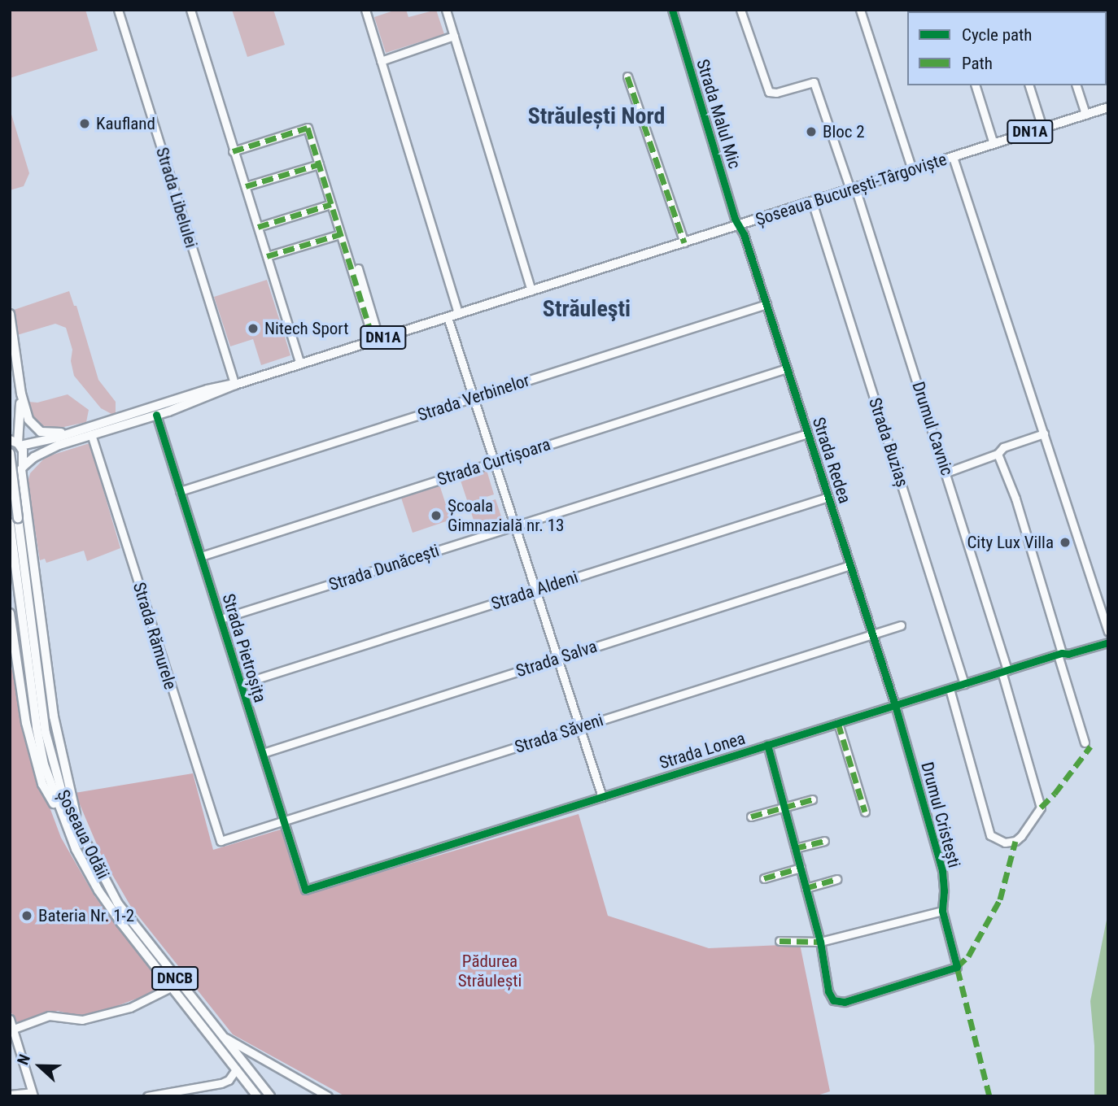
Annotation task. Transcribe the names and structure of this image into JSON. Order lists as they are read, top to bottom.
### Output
{
  "streets": {
    "main road": [
      "DN1A",
      "Șoseaua București-Târgoviște",
      "Șoseaua Odăii",
      "DNCB"
    ],
    "street": [
      "Strada Malul Mic",
      "Strada Libelulei",
      "Strada Verbinelor",
      "Drumul Cavnic",
      "Strada Buziaș",
      "Strada Redea",
      "Strada Curtișoara",
      "Strada Dunăcești",
      "Strada Aldeni",
      "Strada Rămurele",
      "Strada Pietroșița",
      "Strada Salva",
      "Strada Săveni",
      "Strada Lonea",
      "Drumul Cristești"
    ]
  },
  "crossings": [
    ["Strada Malul Mic", "Șoseaua București-Târgoviște"],
    ["Strada Malul Mic", "Strada Redea"],
    ["DN1A", "Șoseaua București-Târgoviște"],
    ["Șoseaua București-Târgoviște", "Strada Libelulei"],
    ["Șoseaua București-Târgoviște", "Drumul Cavnic"],
    ["Șoseaua București-Târgoviște", "Strada Buziaș"],
    ["Șoseaua București-Târgoviște", "Strada Redea"],
    ["Șoseaua București-Târgoviște", "Strada Rămurele"],
    ["Șoseaua București-Târgoviște", "Strada Pietroșița"],
    ["Strada Verbinelor", "Strada Redea"],
    ["Strada Verbinelor", "Strada Pietroșița"],
    ["Drumul Cavnic", "Strada Lonea"],
    ["Strada Buziaș", "Strada Lonea"],
    ["Strada Redea", "Strada Curtișoara"],
    ["Strada Redea", "Strada Dunăcești"],
    ["Strada Redea", "Strada Aldeni"],
    ["Strada Redea", "Strada Salva"],
    ["Strada Redea", "Strada Săveni"],
    ["Strada Redea", "Strada Lonea"],
    ["Strada Redea", "Drumul Cristești"],
    ["Strada Curtișoara", "Strada Pietroșița"],
    ["Strada Dunăcești", "Strada Pietroșița"],
    ["Strada Aldeni", "Strada Pietroșița"],
    ["Strada Rămurele", "Strada Săveni"],
    ["Strada Pietroșița", "Strada Salva"],
    ["Strada Pietroșița", "Strada Săveni"],
    ["Strada Pietroșița", "Strada Lonea"],
    ["Strada Lonea", "Drumul Cristești"]
  ],
  "districts": ["Străulești Nord", "Străuleşti"],
  "parks": ["Pădurea Străulești"],
  "places": [
    "Kaufland",
    "Bloc 2",
    "Nitech Sport",
    "Școala Gimnazială nr. 13",
    "City Lux Villa",
    "Bateria Nr. 1-2"
  ],
  "legend": ["Cycle path", "Path"],
  "north": "left"
}
